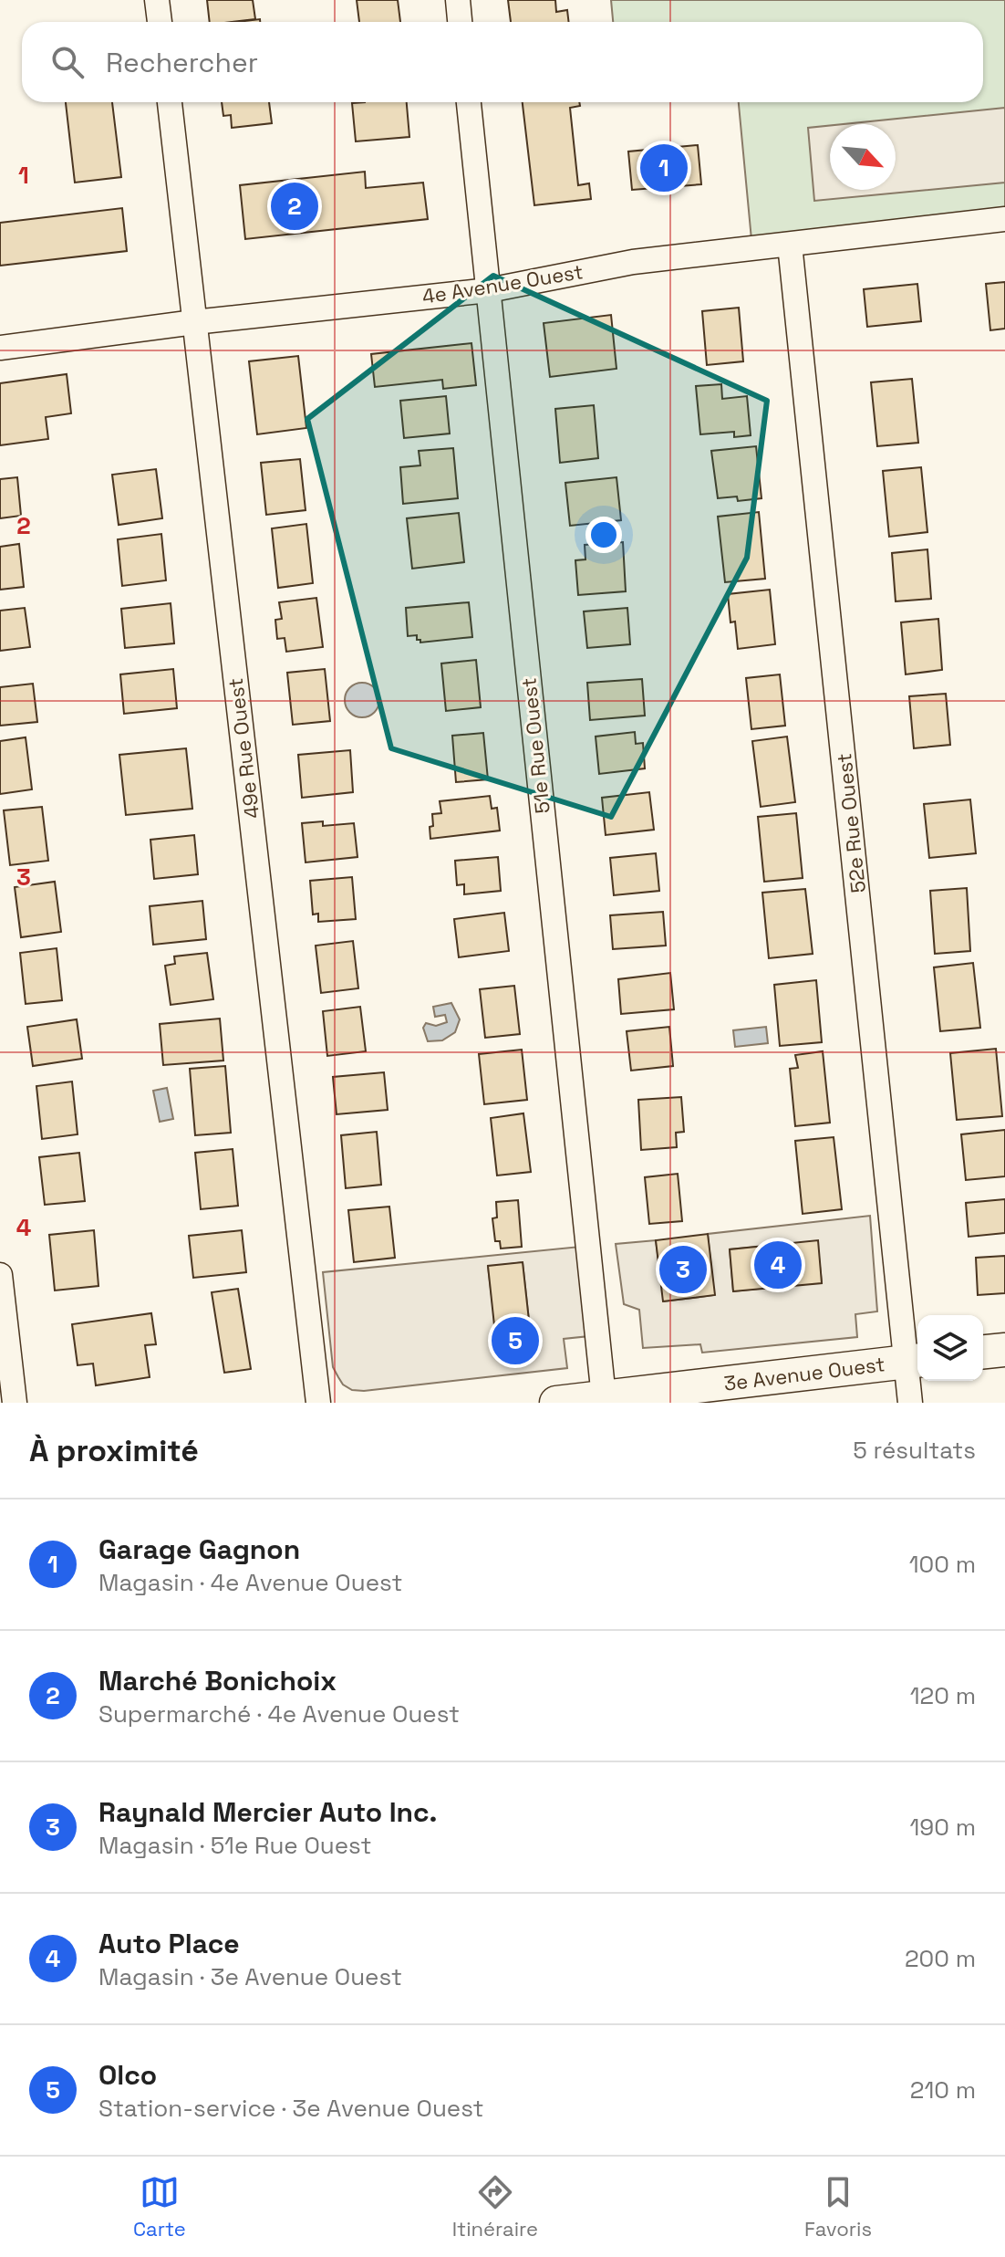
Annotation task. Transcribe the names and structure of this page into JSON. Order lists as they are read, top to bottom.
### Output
{
  "streets": {
    "street": [
      "4e Avenue Ouest",
      "51e Rue Ouest",
      "49e Rue Ouest",
      "52e Rue Ouest",
      "3e Avenue Ouest"
    ]
  },
  "crossings": [
    ["4e Avenue Ouest", "51e Rue Ouest"],
    ["4e Avenue Ouest", "49e Rue Ouest"],
    ["4e Avenue Ouest", "52e Rue Ouest"],
    ["51e Rue Ouest", "3e Avenue Ouest"],
    ["52e Rue Ouest", "3e Avenue Ouest"]
  ],
  "north": "bottom right",
  "page": {
    "search": "Rechercher",
    "pins": [
      "1",
      "2",
      "4",
      "3",
      "5"
    ],
    "heading": ["À proximité", "5 résultats"],
    "list": [
      {
        "mark": "1",
        "name": "Garage Gagnon",
        "note": "Magasin · 4e Avenue Ouest",
        "value": "100 m"
      },
      {
        "mark": "2",
        "name": "Marché Bonichoix",
        "note": "Supermarché · 4e Avenue Ouest",
        "value": "120 m"
      },
      {
        "mark": "3",
        "name": "Raynald Mercier Auto Inc.",
        "note": "Magasin · 51e Rue Ouest",
        "value": "190 m"
      },
      {
        "mark": "4",
        "name": "Auto Place",
        "note": "Magasin · 3e Avenue Ouest",
        "value": "200 m"
      },
      {
        "mark": "5",
        "name": "Olco",
        "note": "Station-service · 3e Avenue Ouest",
        "value": "210 m"
      }
    ],
    "nav": ["Carte", "Itinéraire", "Favoris"]
  },
  "grid": {
    "rows": [
      "1",
      "2",
      "3",
      "4"
    ]
  }
}
